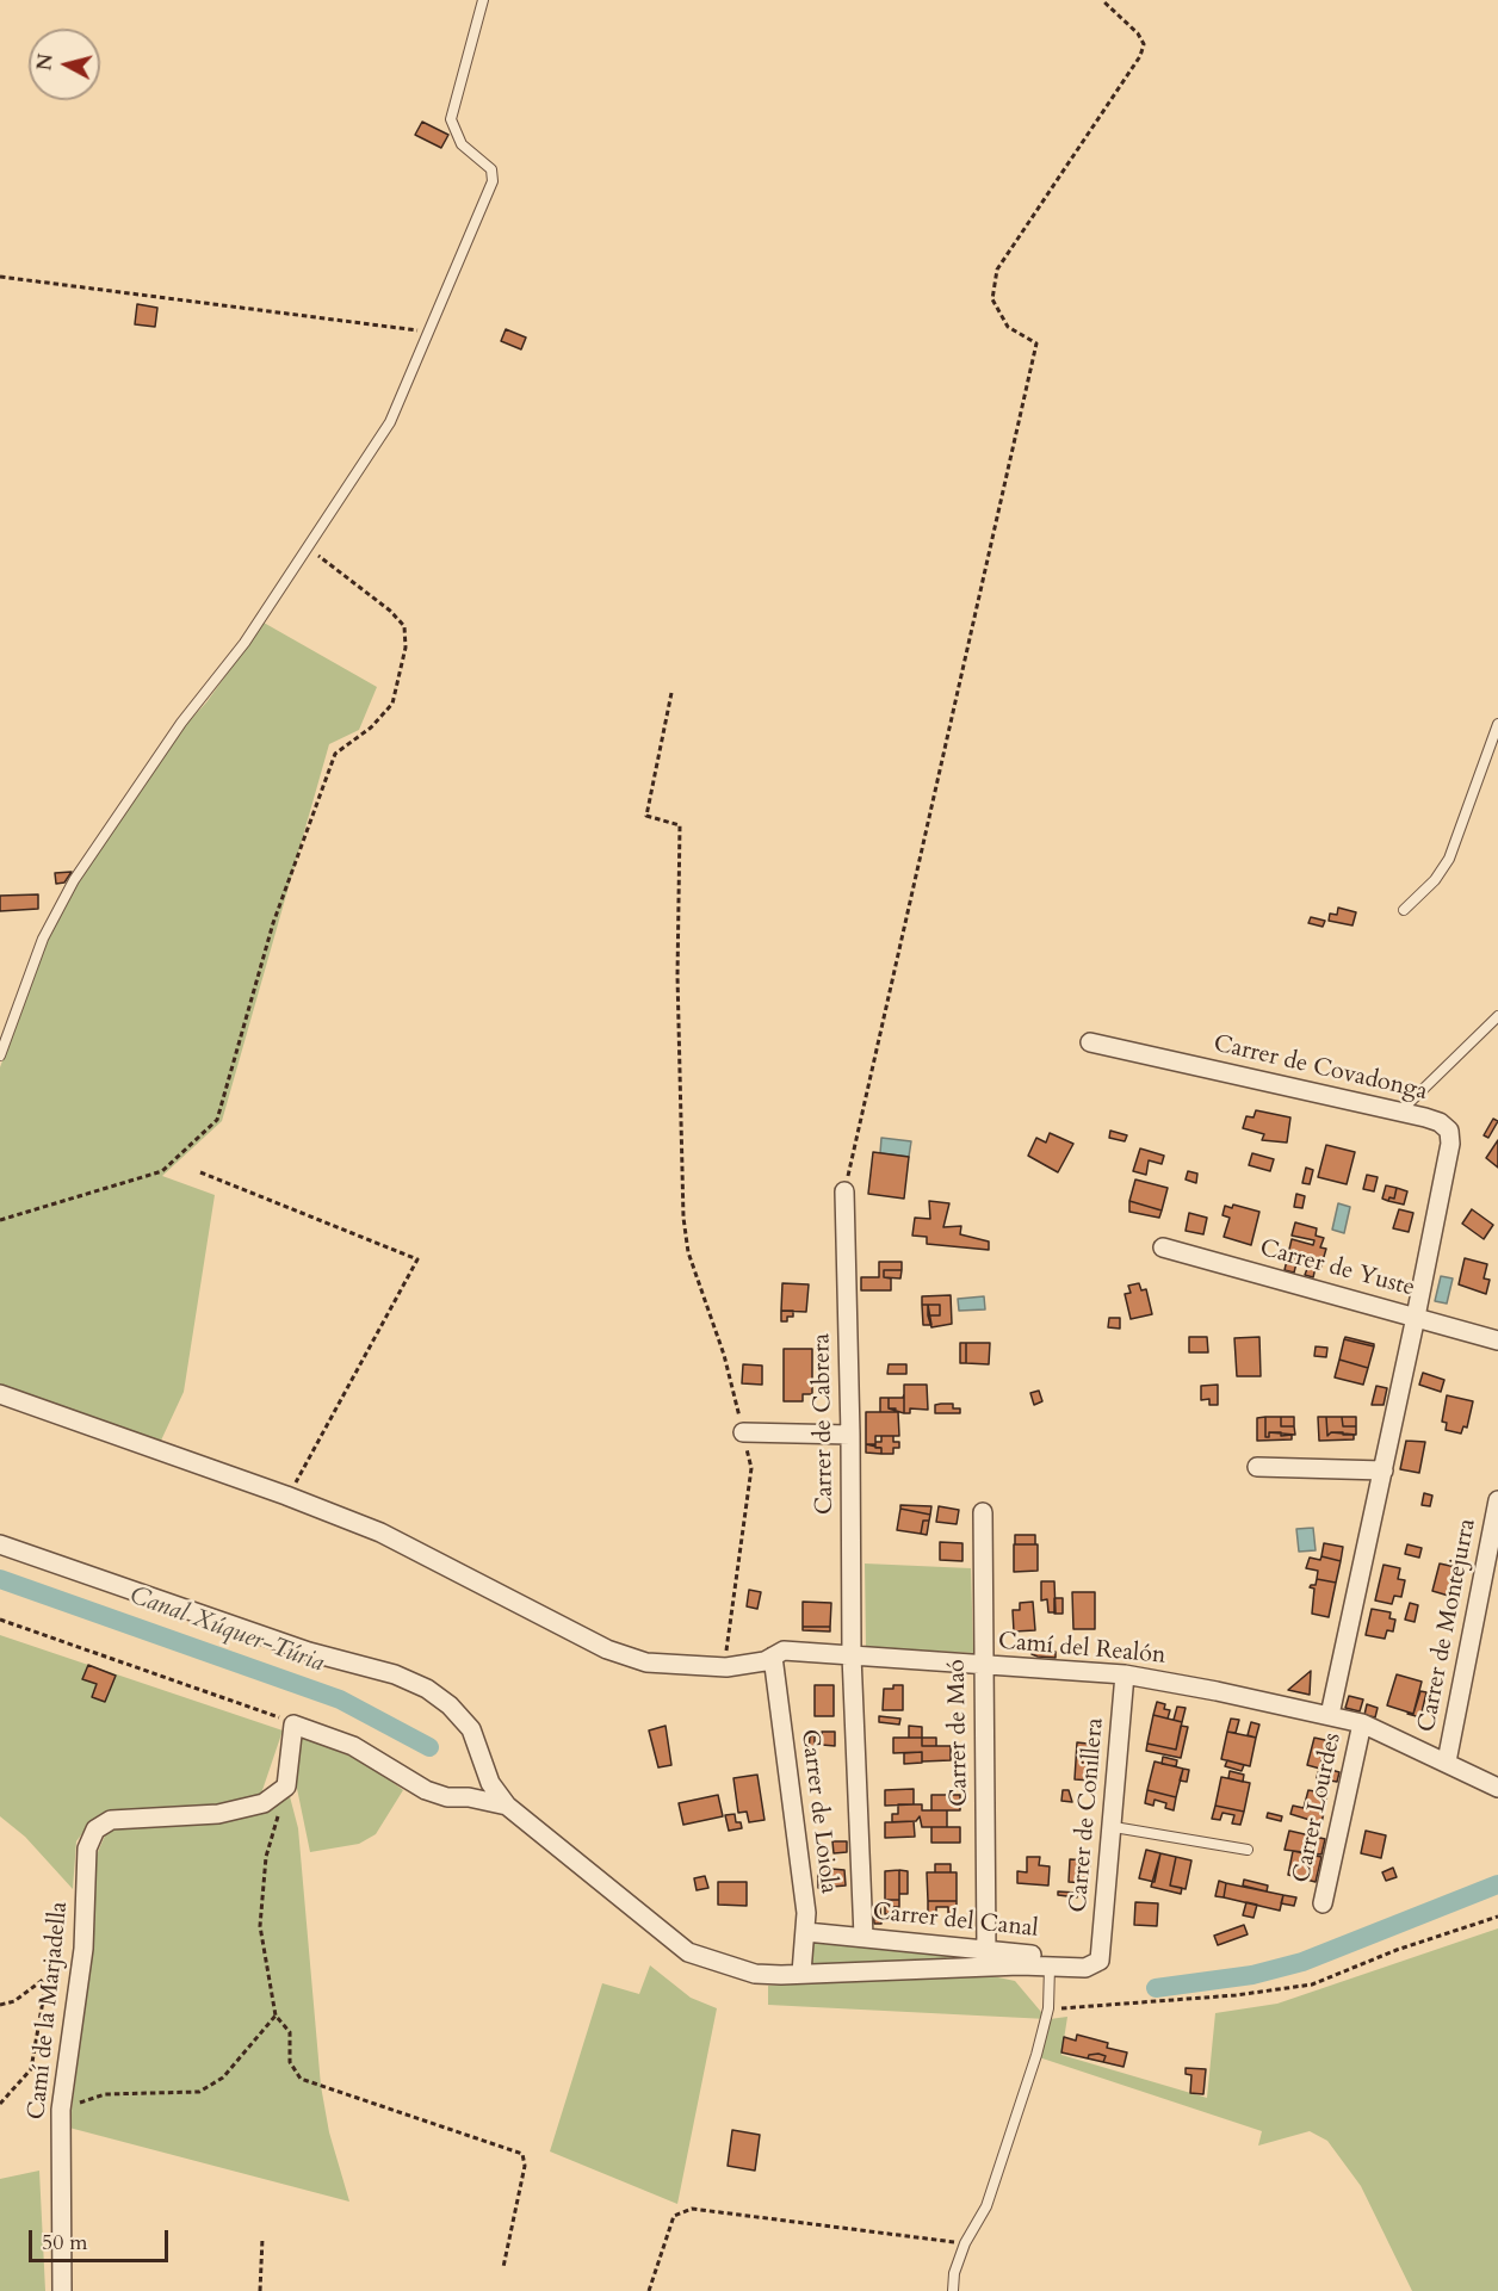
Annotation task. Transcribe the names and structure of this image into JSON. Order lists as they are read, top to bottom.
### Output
{
  "streets": {
    "street": [
      "Carrer de Covadonga",
      "Carrer de Yuste",
      "Carrer de Cabrera",
      "Carrer de Montejurra",
      "Camí del Realón",
      "Carrer de Maó",
      "Carrer Lourdes",
      "Carrer de Loiola",
      "Carrer de Conillera",
      "Carrer del Canal",
      "Camí de la Marjadella"
    ]
  },
  "crossings": [
    ["Carrer de Covadonga", "Carrer de Yuste"],
    ["Carrer de Covadonga", "Camí del Realón"],
    ["Carrer de Cabrera", "Camí del Realón"],
    ["Carrer de Cabrera", "Carrer del Canal"],
    ["Carrer de Montejurra", "Camí del Realón"],
    ["Camí del Realón", "Carrer de Maó"],
    ["Camí del Realón", "Carrer Lourdes"],
    ["Camí del Realón", "Carrer de Loiola"],
    ["Camí del Realón", "Carrer de Conillera"],
    ["Carrer de Maó", "Carrer del Canal"],
    ["Carrer de Loiola", "Carrer del Canal"],
    ["Carrer de Conillera", "Carrer del Canal"]
  ],
  "water": ["Canal Xúquer-Túria"],
  "scale_bar": "50 m",
  "north": "left"
}
